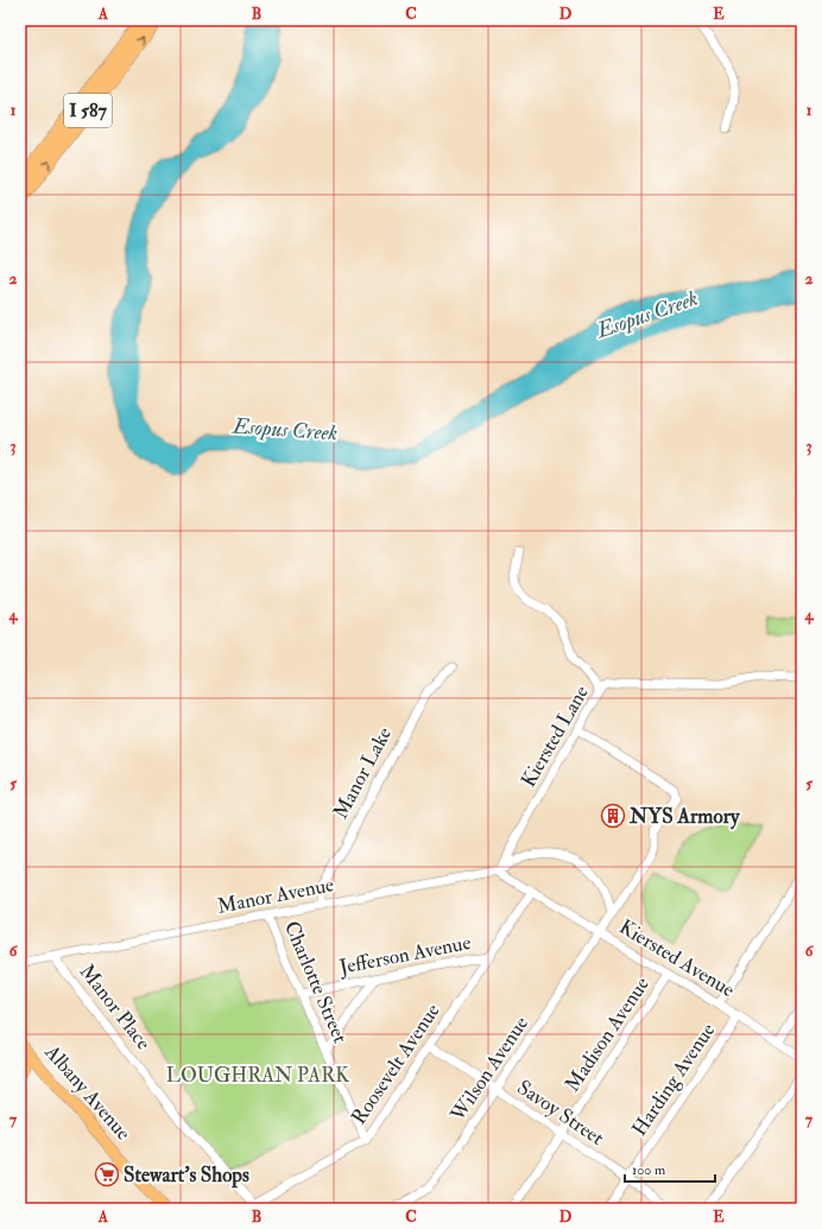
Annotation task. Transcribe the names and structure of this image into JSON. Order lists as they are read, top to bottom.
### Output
{
  "streets": {
    "highway": ["I 587"],
    "main road": ["Albany Avenue"],
    "street": [
      "Kiersted Lane",
      "Manor Lake",
      "Manor Avenue",
      "Jefferson Avenue",
      "Kiersted Avenue",
      "Charlotte Street",
      "Manor Place",
      "Madison Avenue",
      "Roosevelt Avenue",
      "Wilson Avenue",
      "Harding Avenue",
      "Savoy Street"
    ]
  },
  "crossings": [
    ["Kiersted Lane", "Manor Avenue"],
    ["Kiersted Lane", "Wilson Avenue"],
    ["Manor Lake", "Manor Avenue"],
    ["Manor Avenue", "Charlotte Street"],
    ["Manor Avenue", "Manor Place"],
    ["Jefferson Avenue", "Charlotte Street"],
    ["Jefferson Avenue", "Roosevelt Avenue"],
    ["Kiersted Avenue", "Madison Avenue"],
    ["Kiersted Avenue", "Roosevelt Avenue"],
    ["Kiersted Avenue", "Wilson Avenue"],
    ["Kiersted Avenue", "Harding Avenue"],
    ["Charlotte Street", "Roosevelt Avenue"],
    ["Manor Place", "Roosevelt Avenue"],
    ["Madison Avenue", "Savoy Street"],
    ["Roosevelt Avenue", "Savoy Street"],
    ["Wilson Avenue", "Savoy Street"],
    ["Harding Avenue", "Savoy Street"]
  ],
  "water": ["Esopus Creek"],
  "parks": ["LOUGHRAN PARK"],
  "places": {
    "building": ["NYS Armory"],
    "supermarket": ["Stewart's Shops"]
  },
  "scale_bar": "100 m",
  "grid": {
    "columns": [
      "A",
      "B",
      "C",
      "D",
      "E"
    ],
    "rows": [
      "1",
      "2",
      "3",
      "4",
      "5",
      "6",
      "7"
    ]
  }
}
